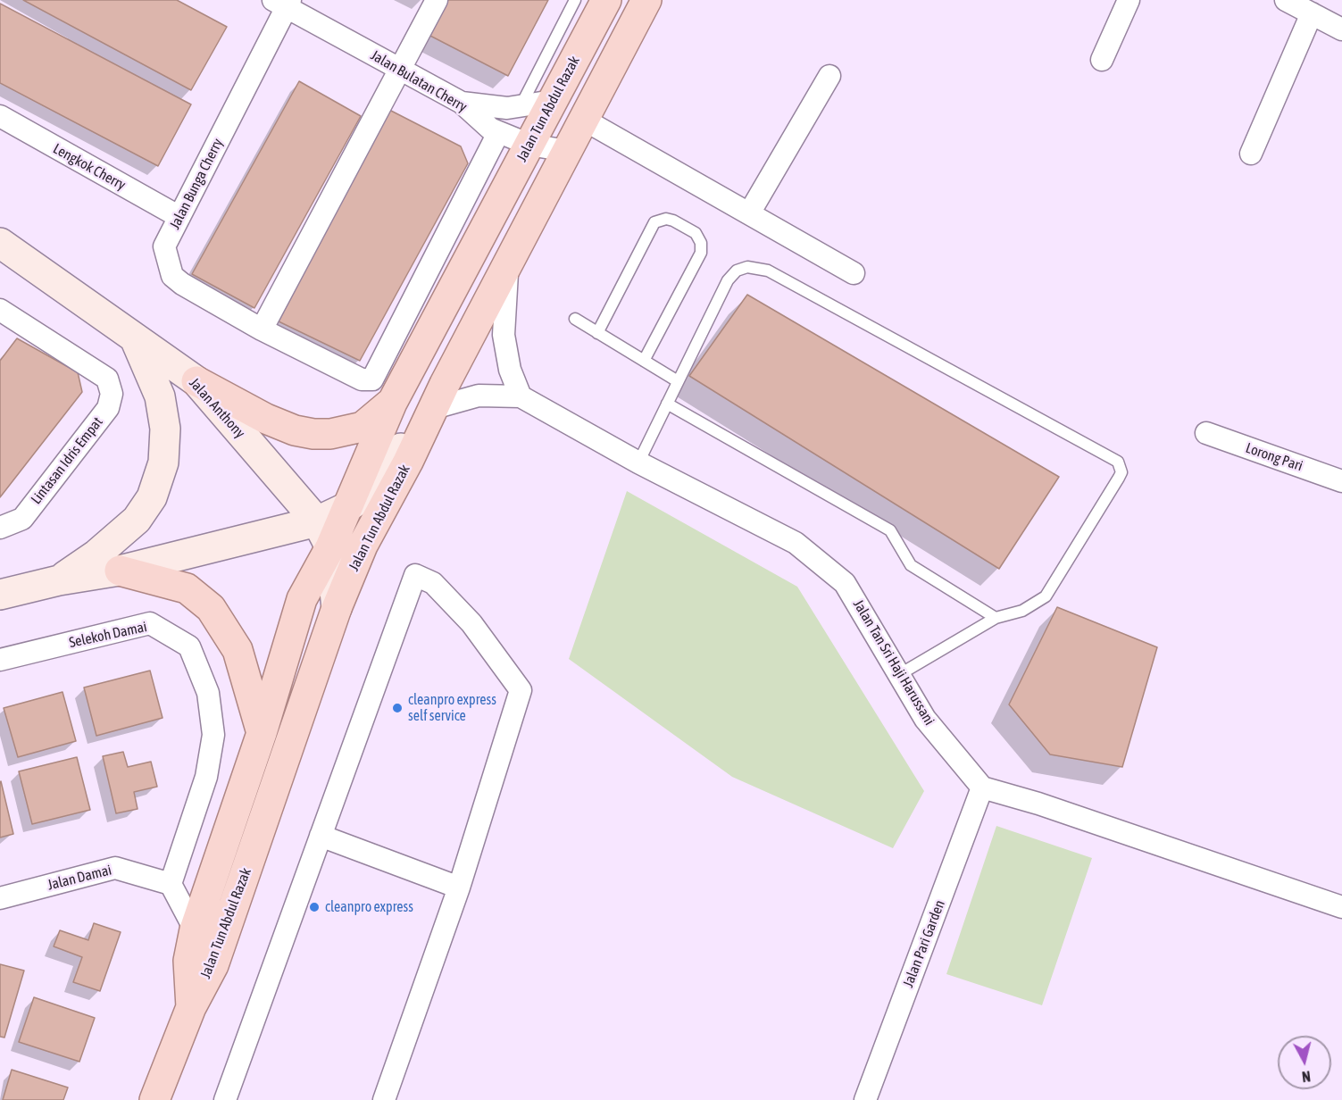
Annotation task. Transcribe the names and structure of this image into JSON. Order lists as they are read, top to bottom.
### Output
{
  "streets": {
    "main road": ["Jalan Tun Abdul Razak", "Jalan Anthony"],
    "street": [
      "Jalan Bulatan Cherry",
      "Lengkok Cherry",
      "Jalan Bunga Cherry",
      "Lorong Pari",
      "Lintasan Idris Empat",
      "Selekoh Damai",
      "Jalan Tan Sri Haji Harussani",
      "Jalan Damai",
      "Jalan Pari Garden"
    ]
  },
  "crossings": [
    ["Jalan Bulatan Cherry", "Jalan Tun Abdul Razak"],
    ["Jalan Bulatan Cherry", "Jalan Bunga Cherry"],
    ["Jalan Tun Abdul Razak", "Jalan Anthony"],
    ["Jalan Tun Abdul Razak", "Jalan Tan Sri Haji Harussani"],
    ["Lengkok Cherry", "Jalan Bunga Cherry"],
    ["Selekoh Damai", "Jalan Damai"],
    ["Jalan Tan Sri Haji Harussani", "Jalan Pari Garden"]
  ],
  "places": ["cleanpro express self service", "cleanpro express"],
  "north": "bottom"
}
